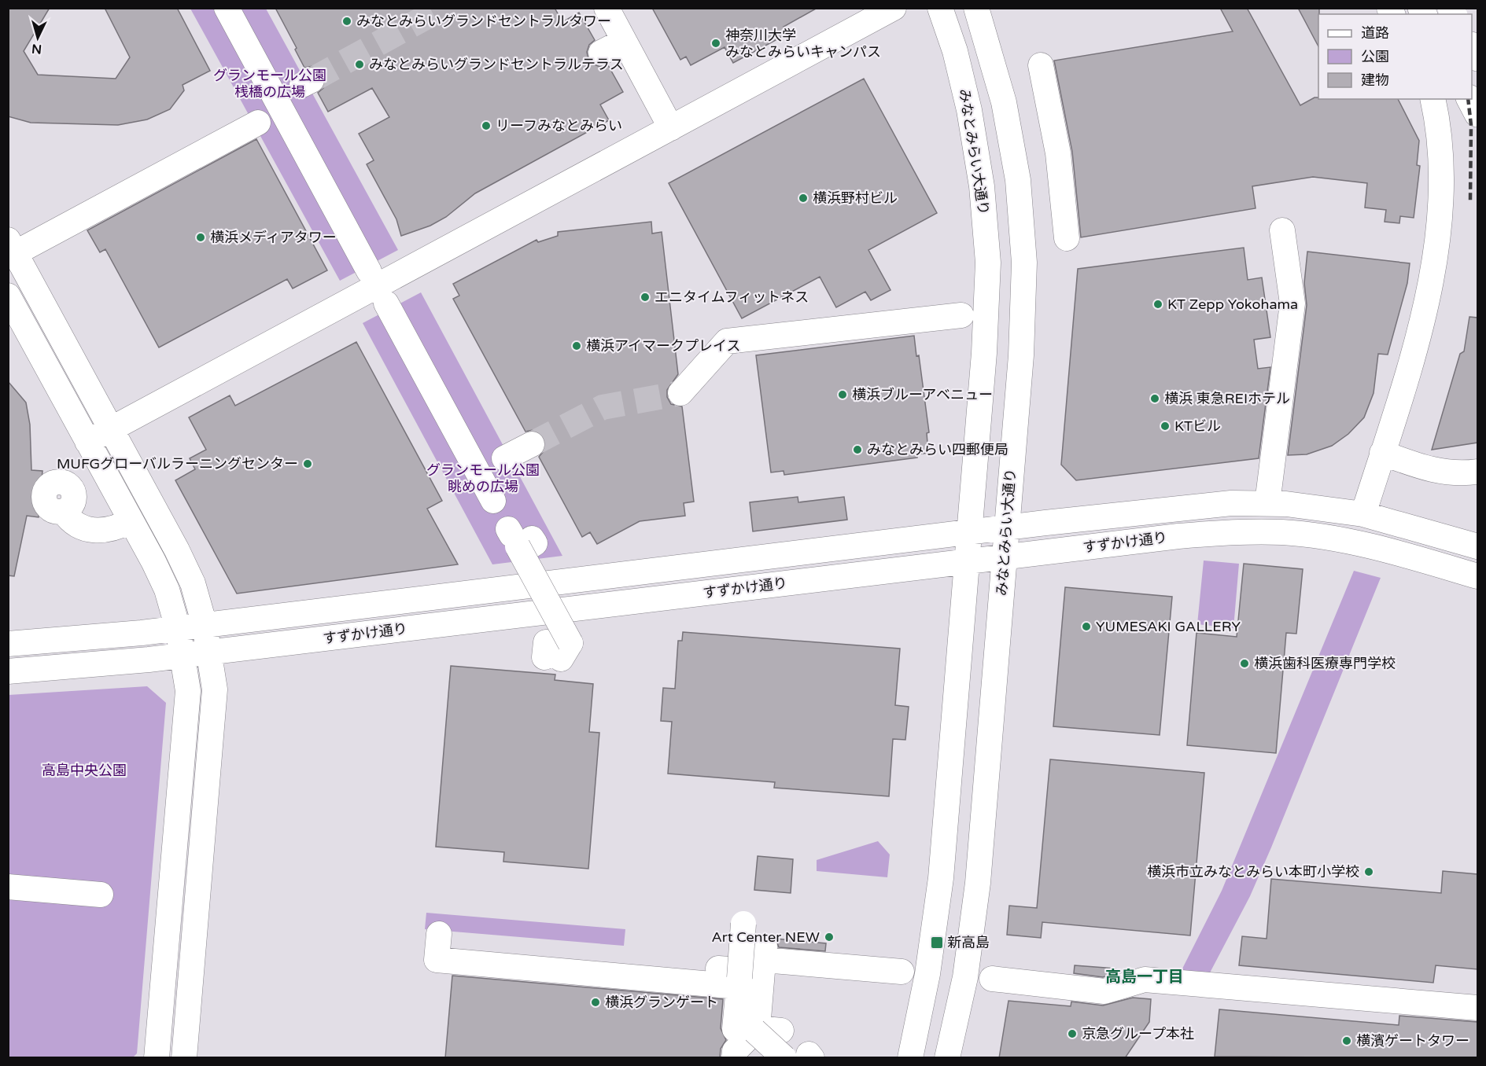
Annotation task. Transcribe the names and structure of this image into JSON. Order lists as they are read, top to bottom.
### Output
{
  "streets": {
    "street": ["みなとみらい大通り", "すずかけ通り"]
  },
  "crossings": [
    ["みなとみらい大通り", "すずかけ通り"]
  ],
  "districts": ["高島一丁目"],
  "parks": ["グランモール公園 桟橋の広場", "グランモール公園 眺めの広場", "高島中央公園"],
  "places": {
    "other": [
      "みなとみらいグランドセントラルタワー",
      "神奈川大学 みなとみらいキャンパス",
      "みなとみらいグランドセントラルテラス",
      "リーフみなとみらい",
      "横浜野村ビル",
      "横浜メディアタワー",
      "エニタイムフィットネス",
      "KT Zepp Yokohama",
      "横浜アイマークプレイス",
      "横浜ブルーアベニュー",
      "横浜 東急REIホテル",
      "KTビル",
      "みなとみらい四郵便局",
      "MUFGグローバルラーニングセンター",
      "YUMESAKI GALLERY",
      "横浜歯科医療専門学校",
      "横浜市立みなとみらい本町小学校",
      "Art Center NEW",
      "横浜グランゲート",
      "京急グループ本社",
      "横濱ゲートタワー"
    ],
    "transit": ["新高島"]
  },
  "legend": ["道路", "公園", "建物"],
  "north": "bottom"
}
